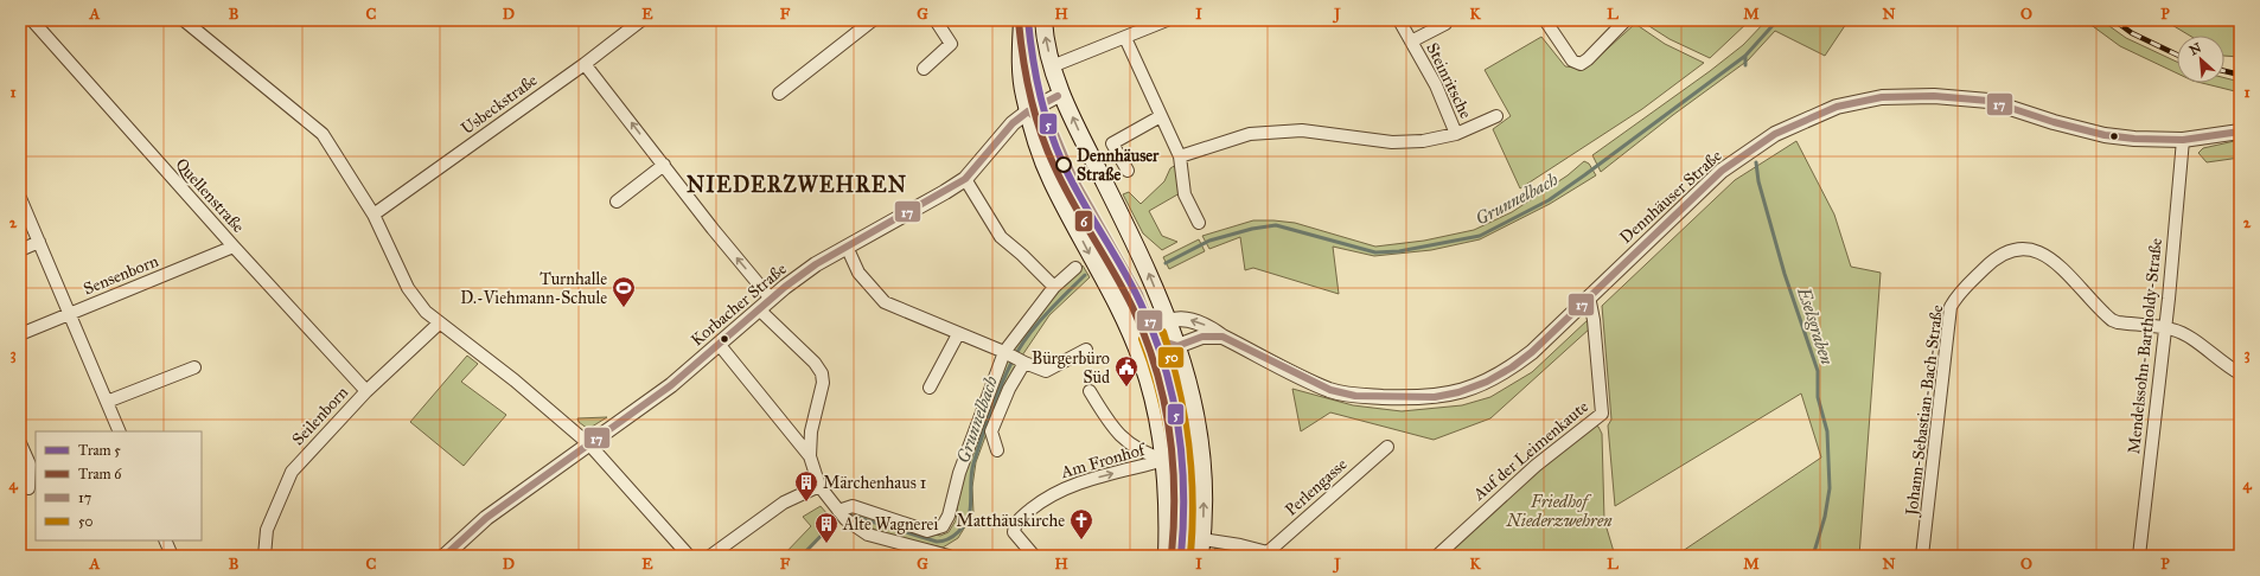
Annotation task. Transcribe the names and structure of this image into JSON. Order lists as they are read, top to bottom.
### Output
{
  "streets": {
    "street": [
      "Steinritsche",
      "Usbeckstraße",
      "Quellenstraße",
      "Dennhäuser Straße",
      "Sensenborn",
      "Korbacher Straße",
      "Mendelssohn-Bartholdy-Straße",
      "Johann-Sebastian-Bach-Straße",
      "Seilenborn",
      "Auf der Leimenkaute",
      "Am Fronhof",
      "Perlengasse"
    ]
  },
  "crossings": [
    ["Quellenstraße", "Sensenborn"],
    ["Quellenstraße", "Seilenborn"],
    ["Dennhäuser Straße", "Mendelssohn-Bartholdy-Straße"],
    ["Dennhäuser Straße", "Auf der Leimenkaute"],
    ["Mendelssohn-Bartholdy-Straße", "Johann-Sebastian-Bach-Straße"]
  ],
  "districts": ["NIEDERZWEHREN"],
  "water": ["Grunnelbach", "Eselsgraben"],
  "parks": ["Friedhof Niederzwehren"],
  "places": {
    "other": ["Dennhäuser Straße"],
    "sports": ["Turnhalle D.-Viehmann-Schule"],
    "public building": ["Bürgerbüro Süd"],
    "building": ["Märchenhaus 1", "Alte Wagnerei"],
    "church": ["Matthäuskirche"]
  },
  "lines": [
    "tram line 5",
    "tram line 6",
    "transit line 17",
    "transit line 50"
  ],
  "legend": [
    "Tram 5",
    "Tram 6",
    "17",
    "50"
  ],
  "north": "top left",
  "grid": {
    "columns": [
      "A",
      "B",
      "C",
      "D",
      "E",
      "F",
      "G",
      "H",
      "I",
      "J",
      "K",
      "L",
      "M",
      "N",
      "O",
      "P"
    ],
    "rows": [
      "1",
      "2",
      "3",
      "4"
    ]
  }
}
